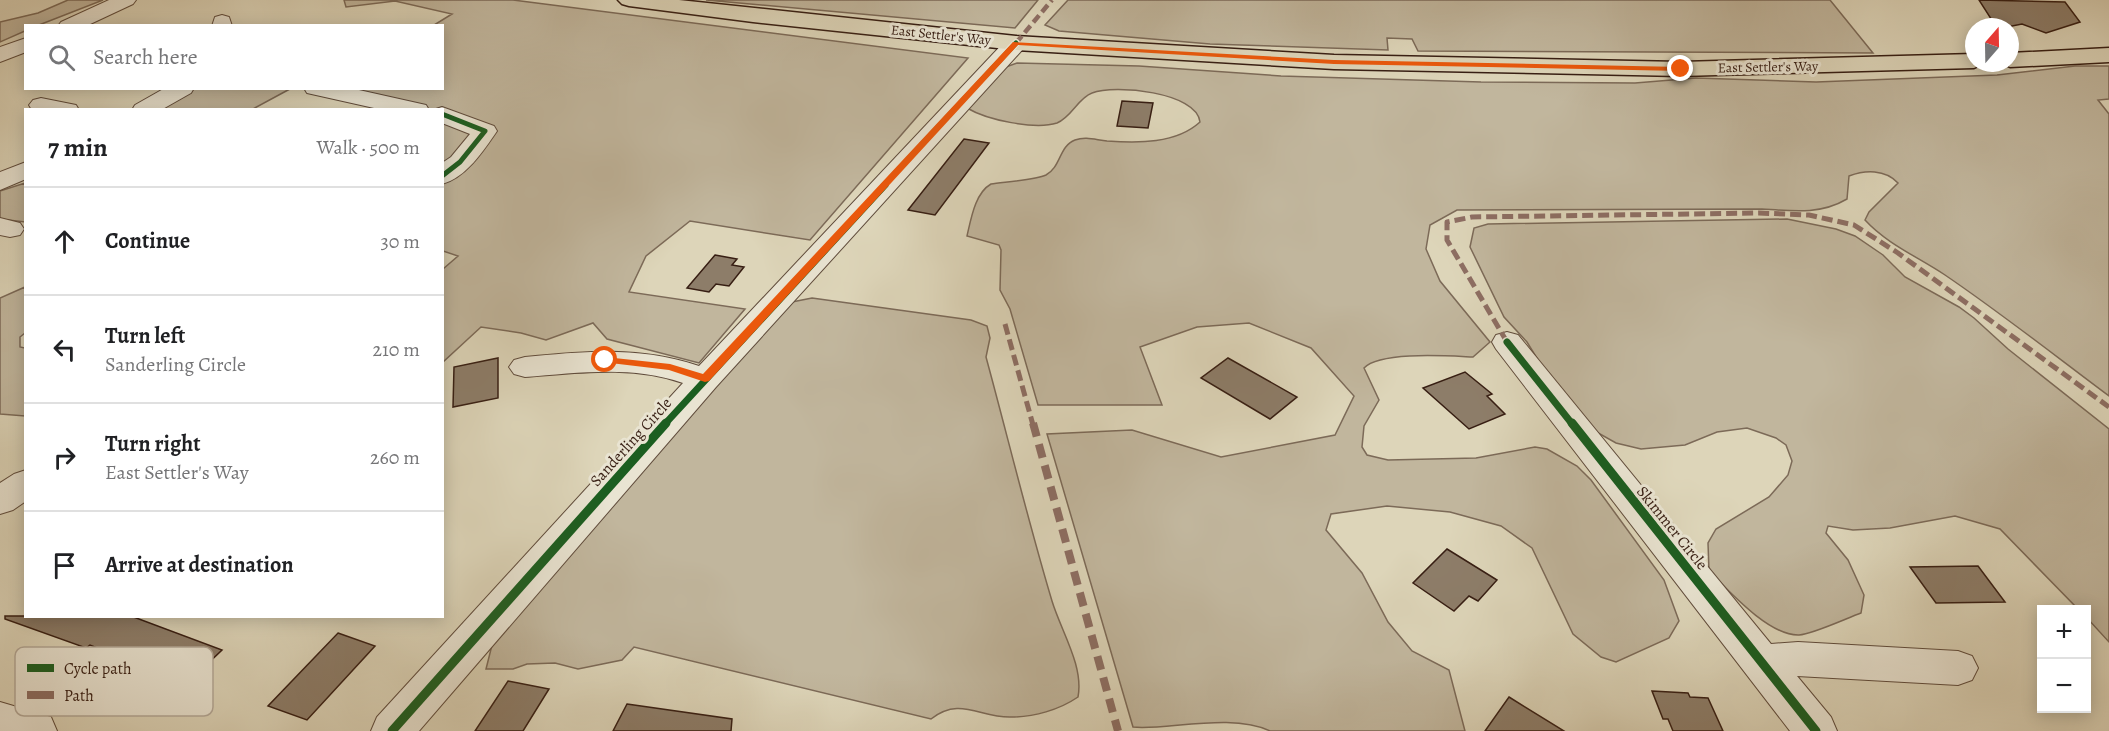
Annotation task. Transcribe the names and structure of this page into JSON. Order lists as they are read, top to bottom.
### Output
{
  "streets": {
    "main road": ["East Settler's Way"],
    "street": ["Sanderling Circle", "Skimmer Circle"]
  },
  "crossings": [
    ["East Settler's Way", "Sanderling Circle"]
  ],
  "legend": ["Cycle path", "Path"],
  "north": "top",
  "page": {
    "search": "Search here",
    "heading": ["7 min", "Walk · 500 m"],
    "list": [
      ["Continue", "30 m"],
      ["Turn left", "Sanderling Circle", "210 m"],
      ["Turn right", "East Settler's Way", "260 m"],
      "Arrive at destination"
    ],
    "map_buttons": ["+", "−"]
  }
}
